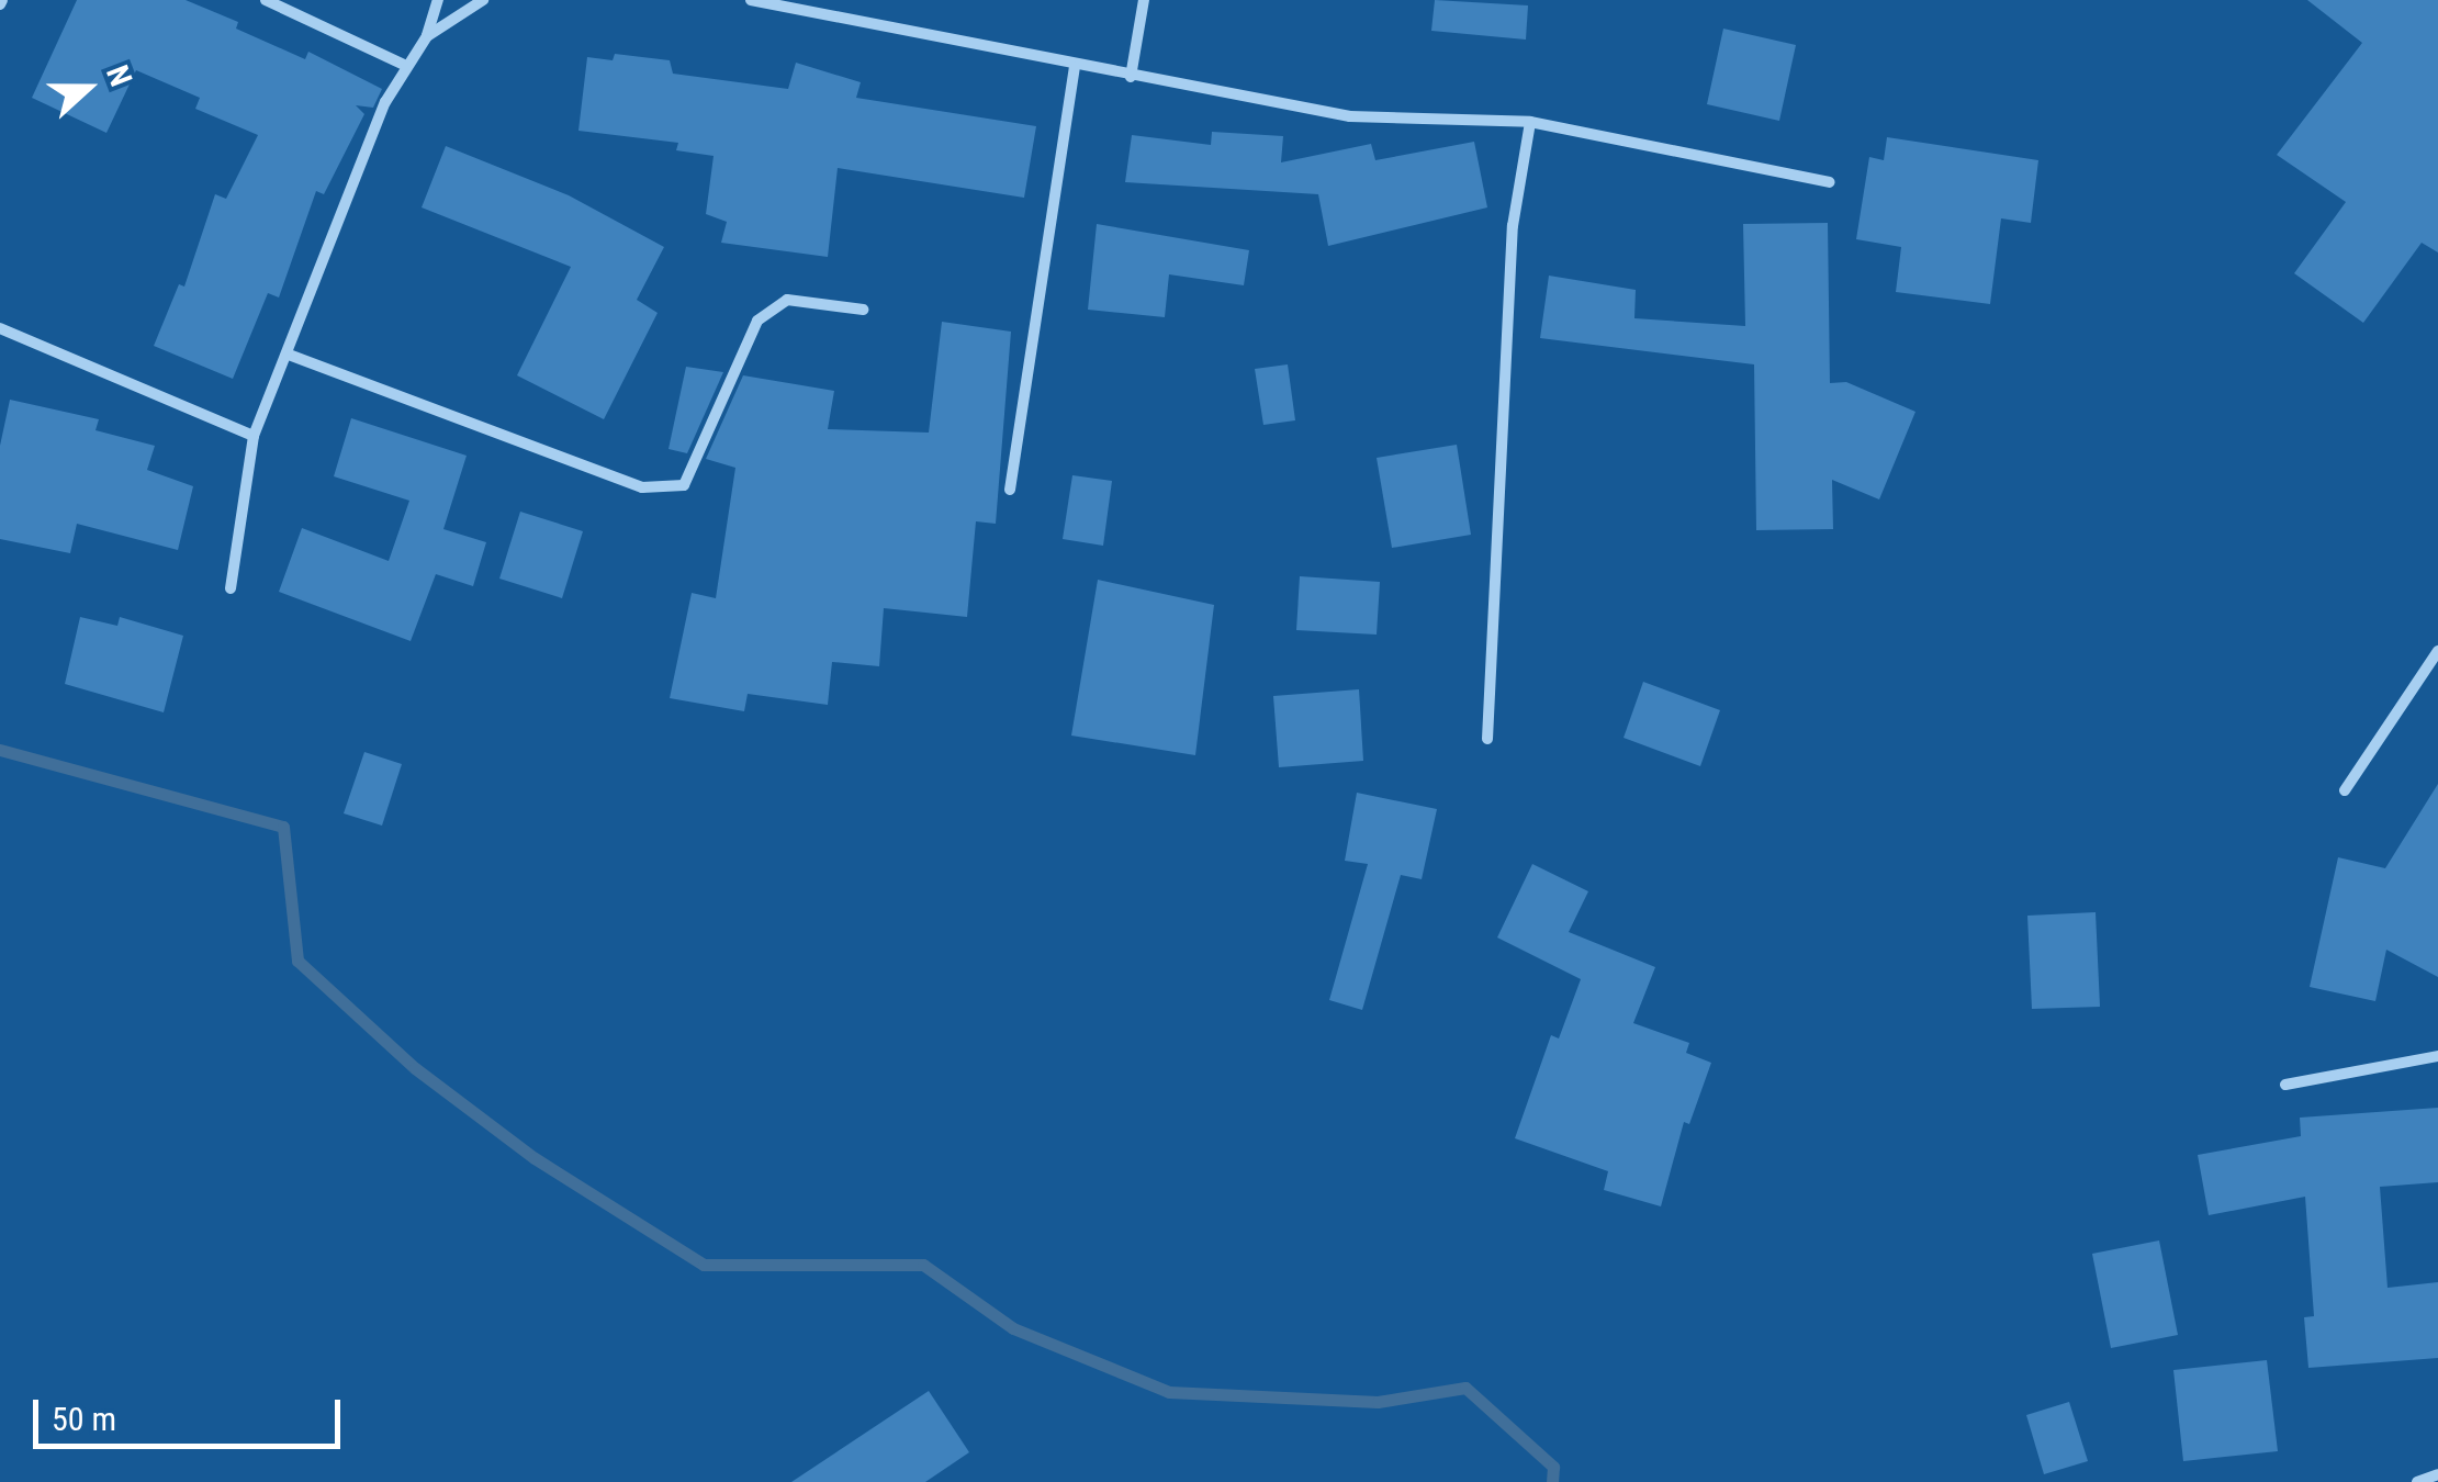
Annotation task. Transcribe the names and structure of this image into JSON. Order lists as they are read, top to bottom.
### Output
{
  "scale_bar": "50 m",
  "north": "right"
}
